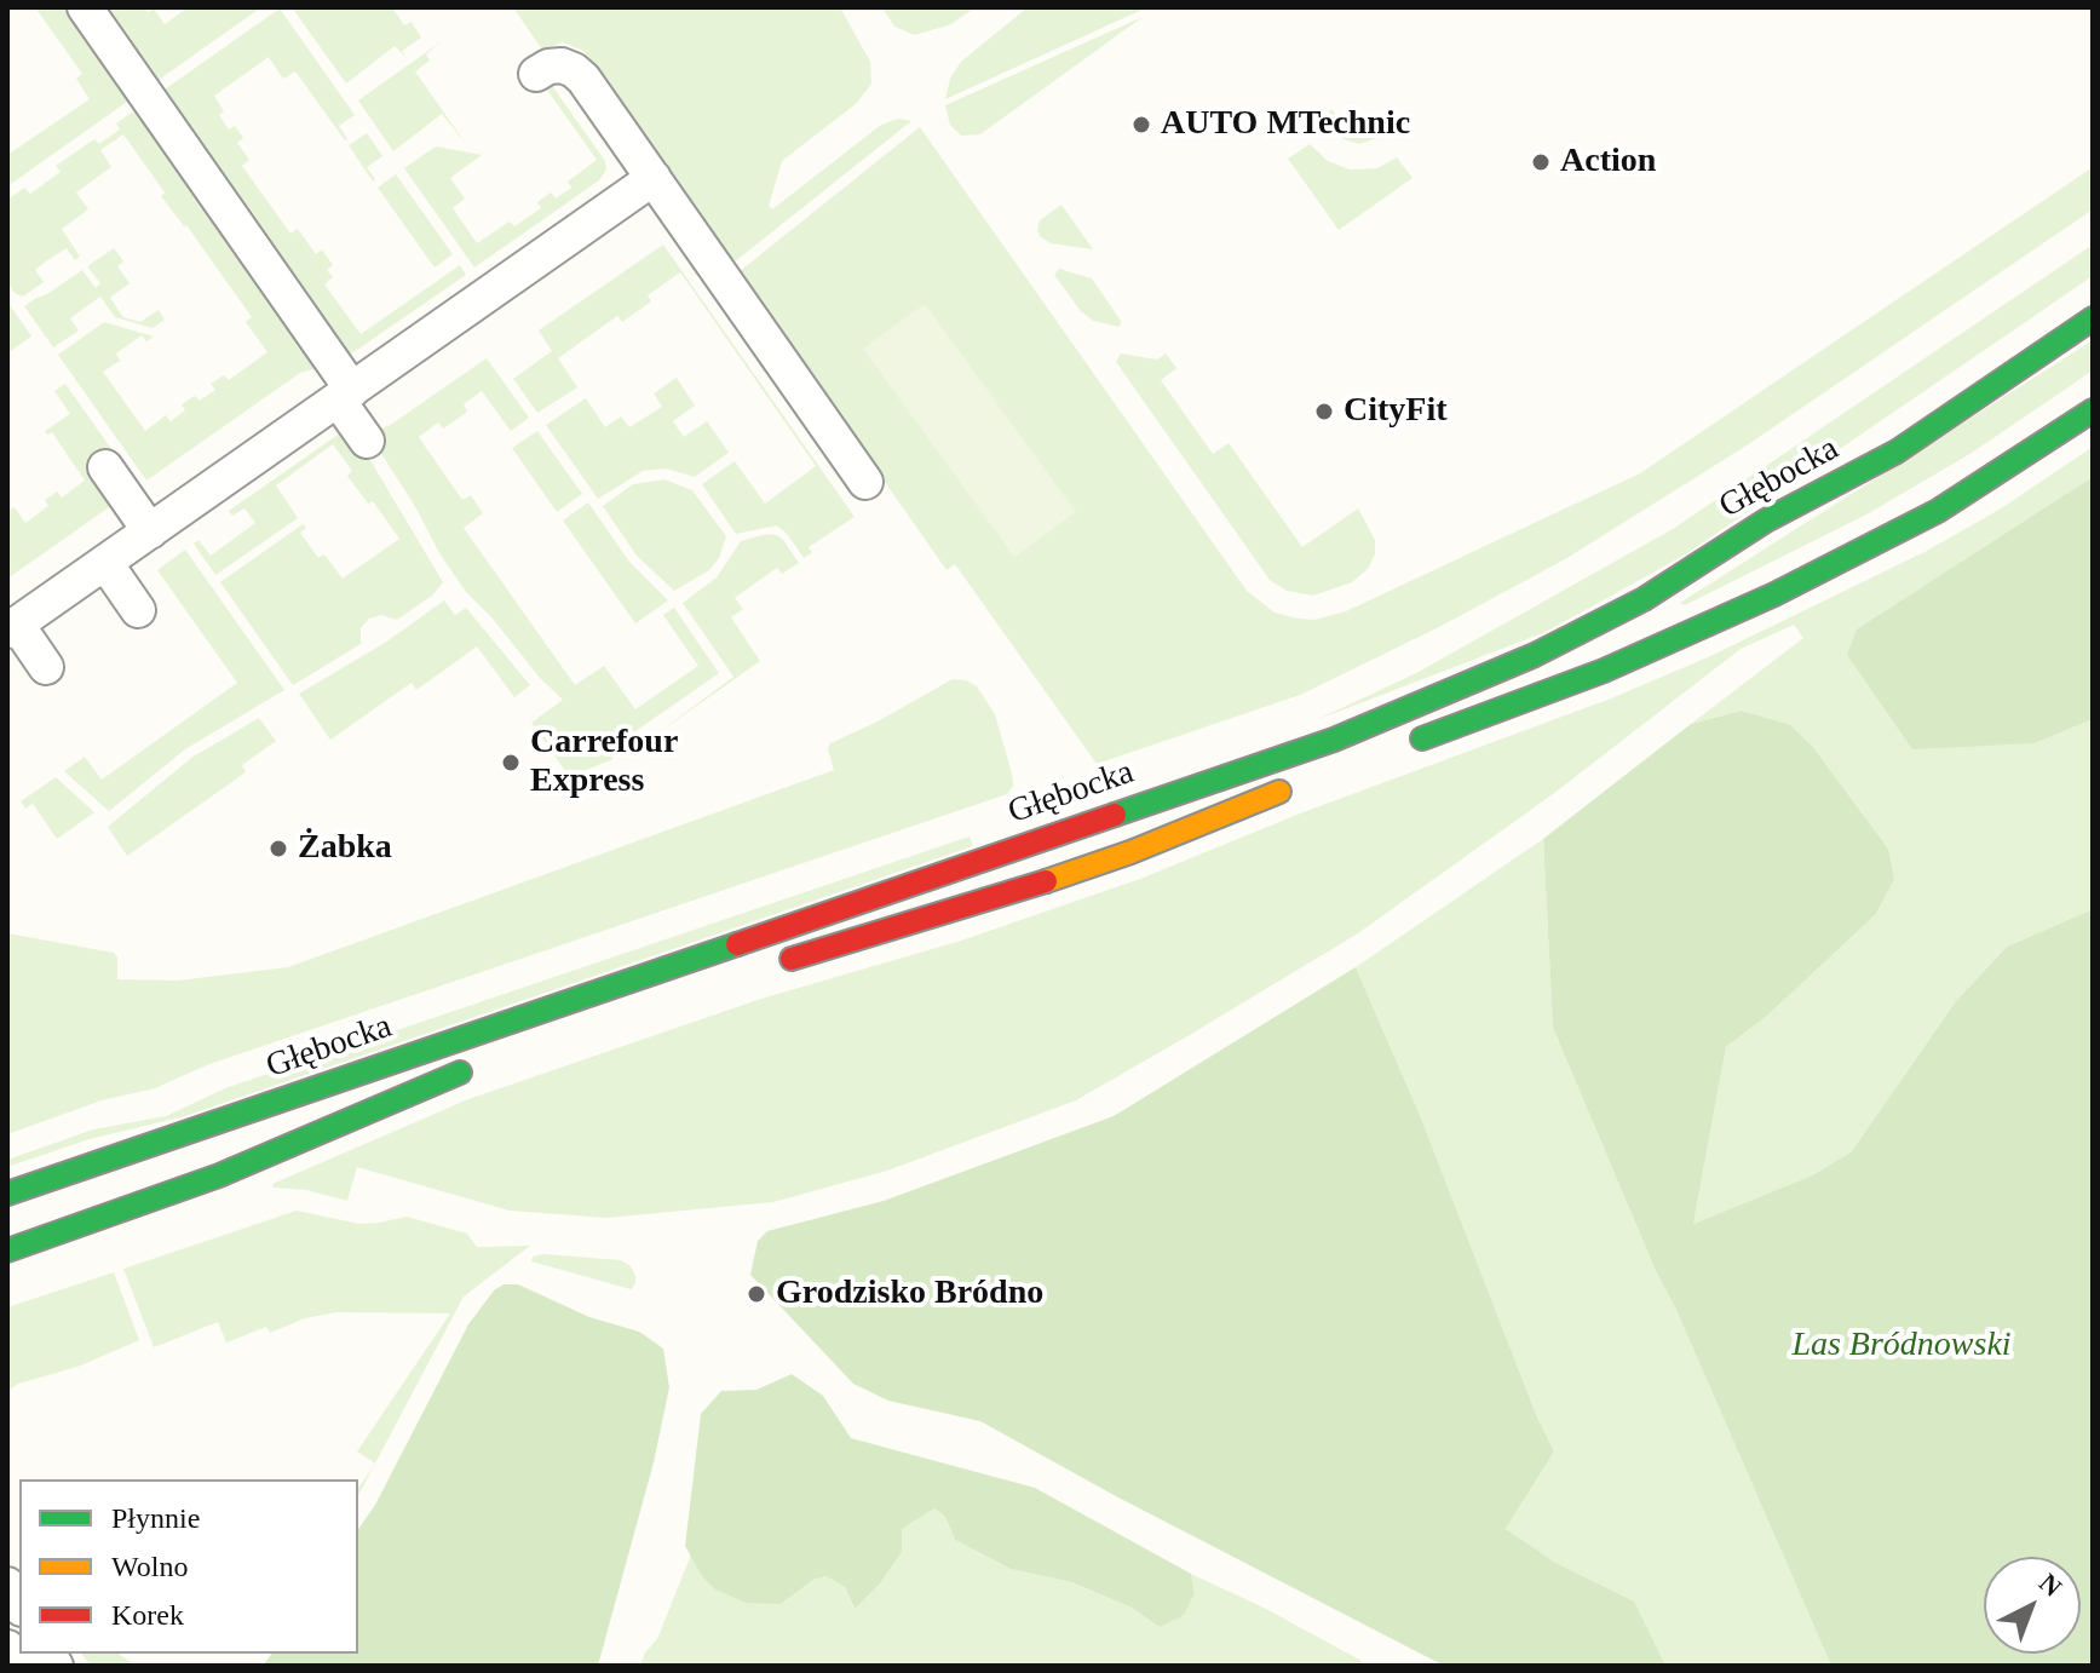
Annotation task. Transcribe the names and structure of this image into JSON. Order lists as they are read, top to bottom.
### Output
{
  "streets": {
    "street": ["Głębocka"]
  },
  "parks": ["Las Bródnowski"],
  "places": [
    "AUTO MTechnic",
    "Action",
    "CityFit",
    "Carrefour Express",
    "Żabka",
    "Grodzisko Bródno"
  ],
  "legend": ["Płynnie", "Wolno", "Korek"],
  "north": "top right"
}
